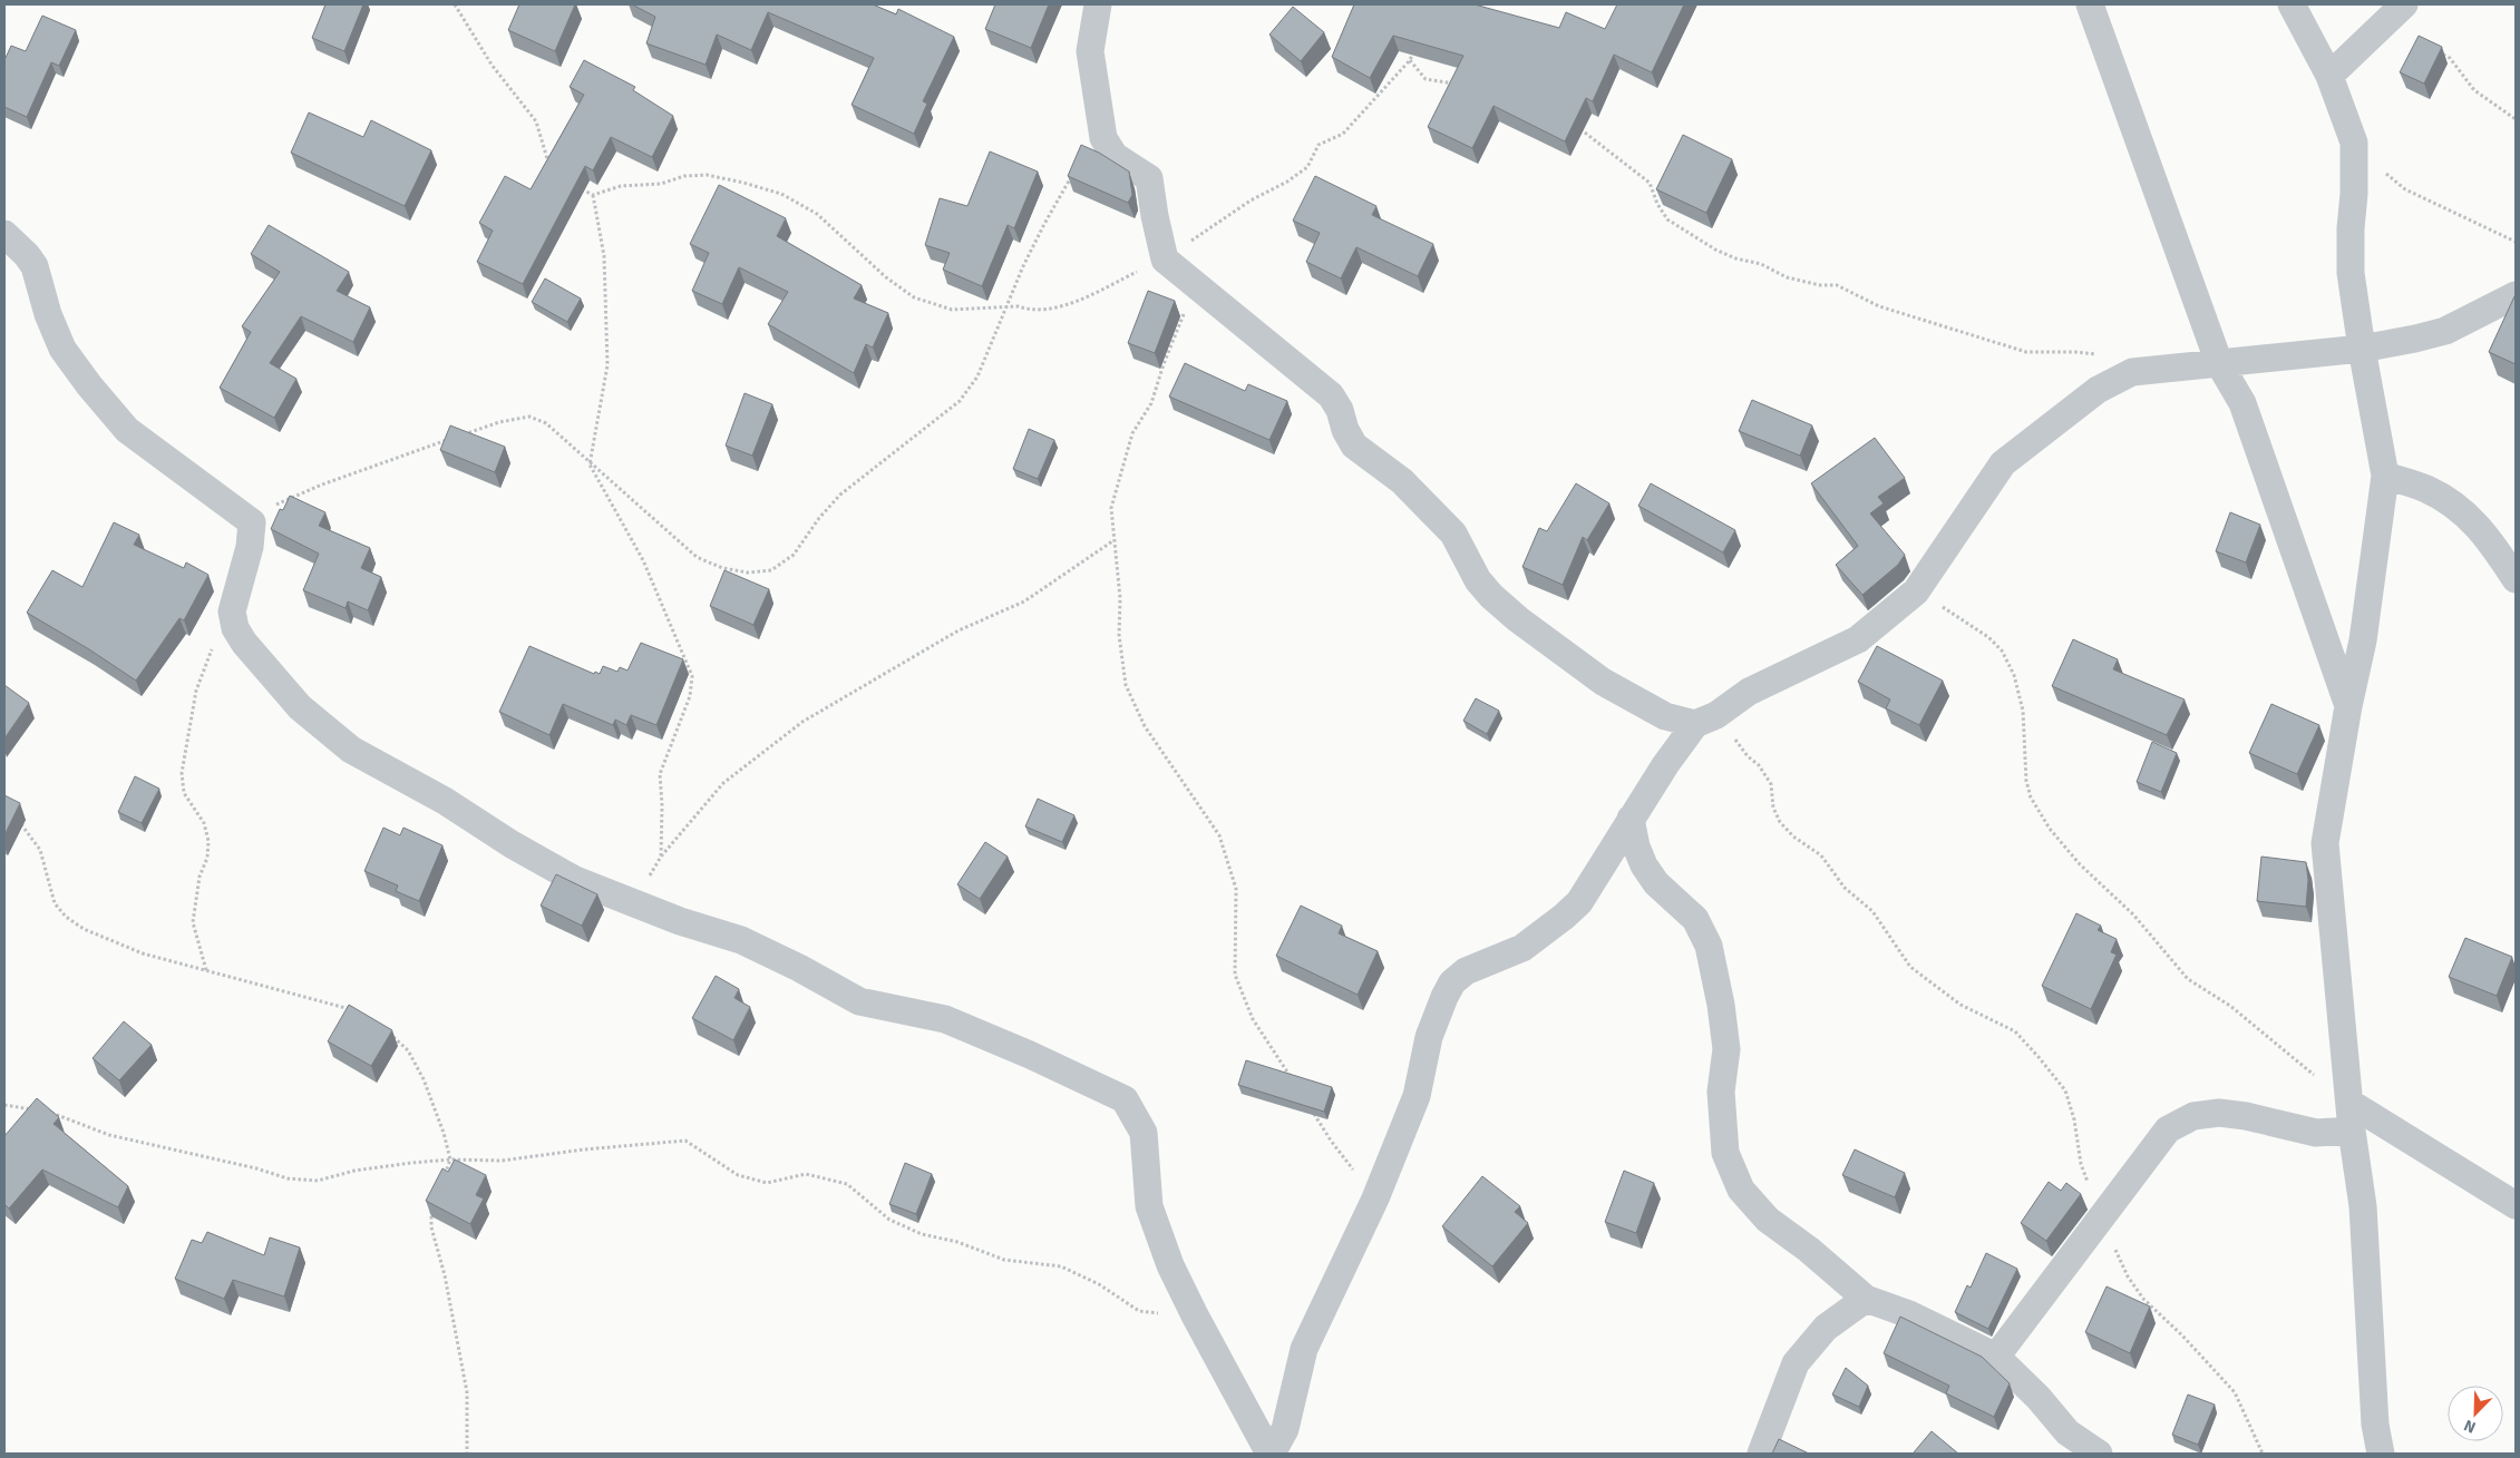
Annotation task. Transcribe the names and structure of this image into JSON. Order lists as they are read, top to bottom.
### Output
{
  "north": "bottom left"
}
